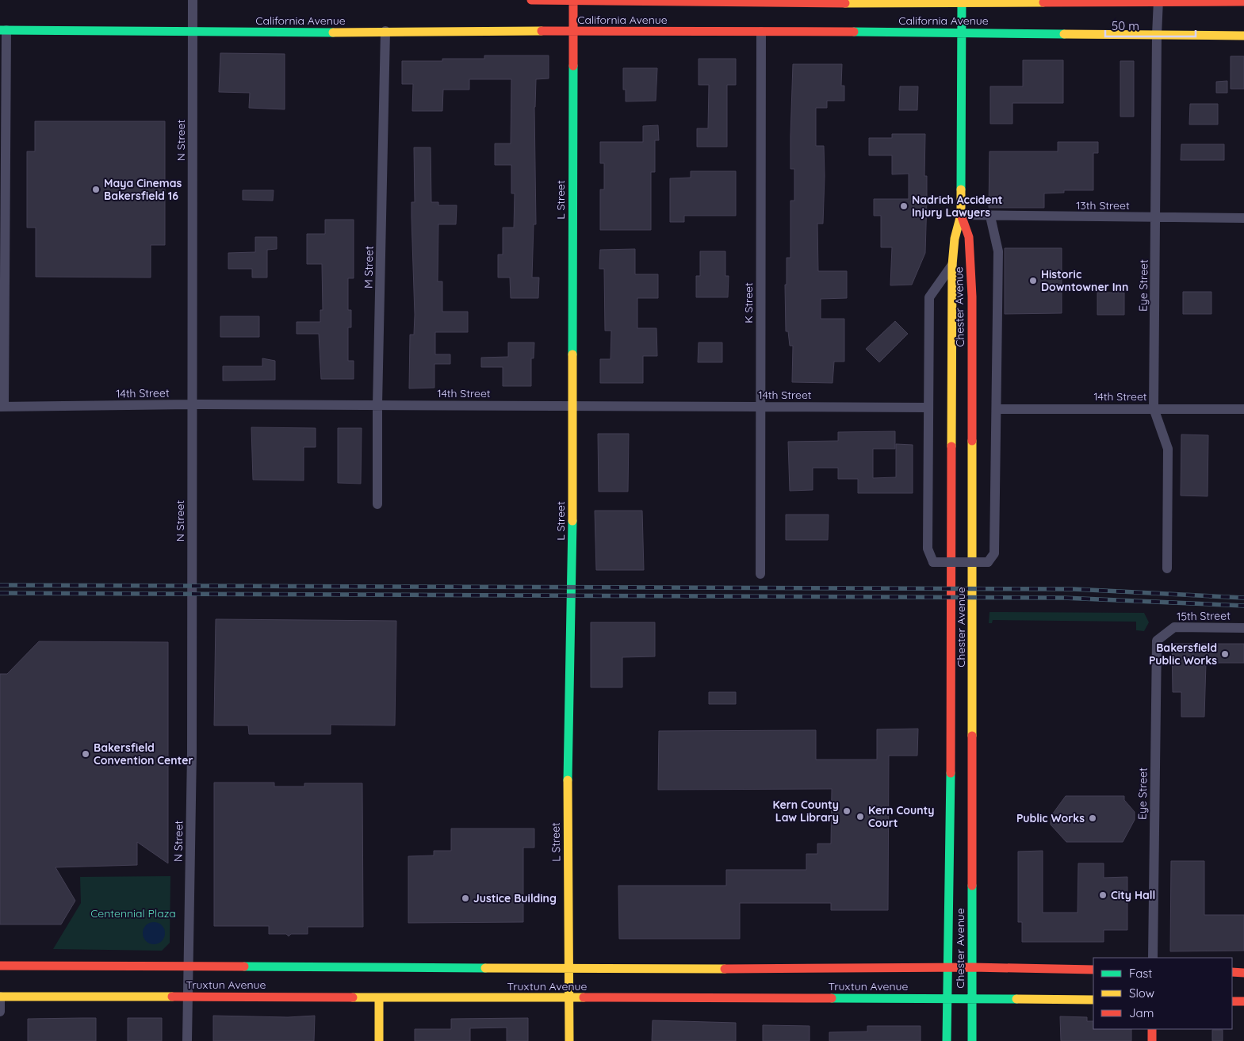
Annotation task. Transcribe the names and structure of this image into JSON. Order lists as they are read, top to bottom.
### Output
{
  "streets": {
    "main road": [
      "California Avenue",
      "L Street",
      "Chester Avenue",
      "Truxtun Avenue"
    ],
    "street": [
      "N Street",
      "13th Street",
      "M Street",
      "Eye Street",
      "K Street",
      "14th Street",
      "15th Street"
    ]
  },
  "crossings": [
    ["California Avenue", "N Street"],
    ["California Avenue", "L Street"],
    ["California Avenue", "M Street"],
    ["California Avenue", "Eye Street"],
    ["California Avenue", "K Street"],
    ["California Avenue", "Chester Avenue"],
    ["N Street", "14th Street"],
    ["N Street", "Truxtun Avenue"],
    ["L Street", "14th Street"],
    ["L Street", "Truxtun Avenue"],
    ["13th Street", "Eye Street"],
    ["13th Street", "Chester Avenue"],
    ["M Street", "14th Street"],
    ["Eye Street", "14th Street"],
    ["Eye Street", "15th Street"],
    ["K Street", "14th Street"],
    ["Chester Avenue", "Truxtun Avenue"]
  ],
  "parks": ["Centennial Plaza"],
  "places": [
    "Maya Cinemas Bakersfield 16",
    "Nadrich Accident Injury Lawyers",
    "Historic Downtowner Inn",
    "Bakersfield Public Works",
    "Bakersfield Convention Center",
    "Kern County Law Library",
    "Kern County Court",
    "Public Works",
    "City Hall",
    "Justice Building"
  ],
  "legend": ["Fast", "Slow", "Jam"],
  "scale_bar": "50 m"
}
